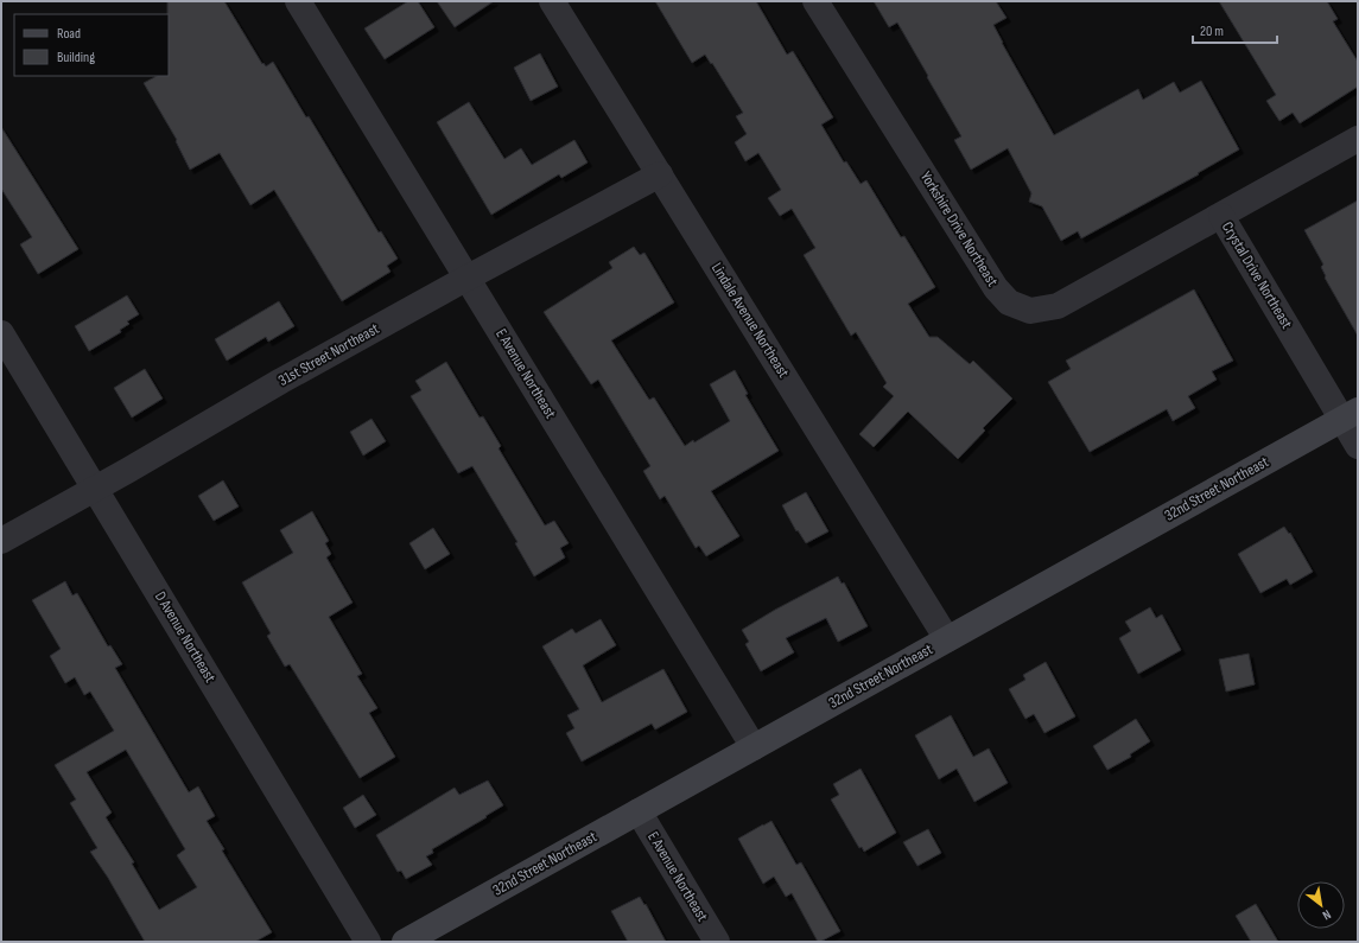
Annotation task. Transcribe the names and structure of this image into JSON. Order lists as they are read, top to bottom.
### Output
{
  "streets": {
    "main road": ["32nd Street Northeast"],
    "street": [
      "Yorkshire Drive Northeast",
      "Crystal Drive Northeast",
      "Lindale Avenue Northeast",
      "31st Street Northeast",
      "E Avenue Northeast",
      "D Avenue Northeast"
    ]
  },
  "crossings": [
    ["Yorkshire Drive Northeast", "Crystal Drive Northeast"],
    ["Crystal Drive Northeast", "32nd Street Northeast"],
    ["Lindale Avenue Northeast", "31st Street Northeast"],
    ["Lindale Avenue Northeast", "32nd Street Northeast"],
    ["31st Street Northeast", "E Avenue Northeast"],
    ["31st Street Northeast", "D Avenue Northeast"],
    ["E Avenue Northeast", "32nd Street Northeast"]
  ],
  "legend": ["Road", "Building"],
  "scale_bar": "20 m",
  "north": "bottom right"
}
